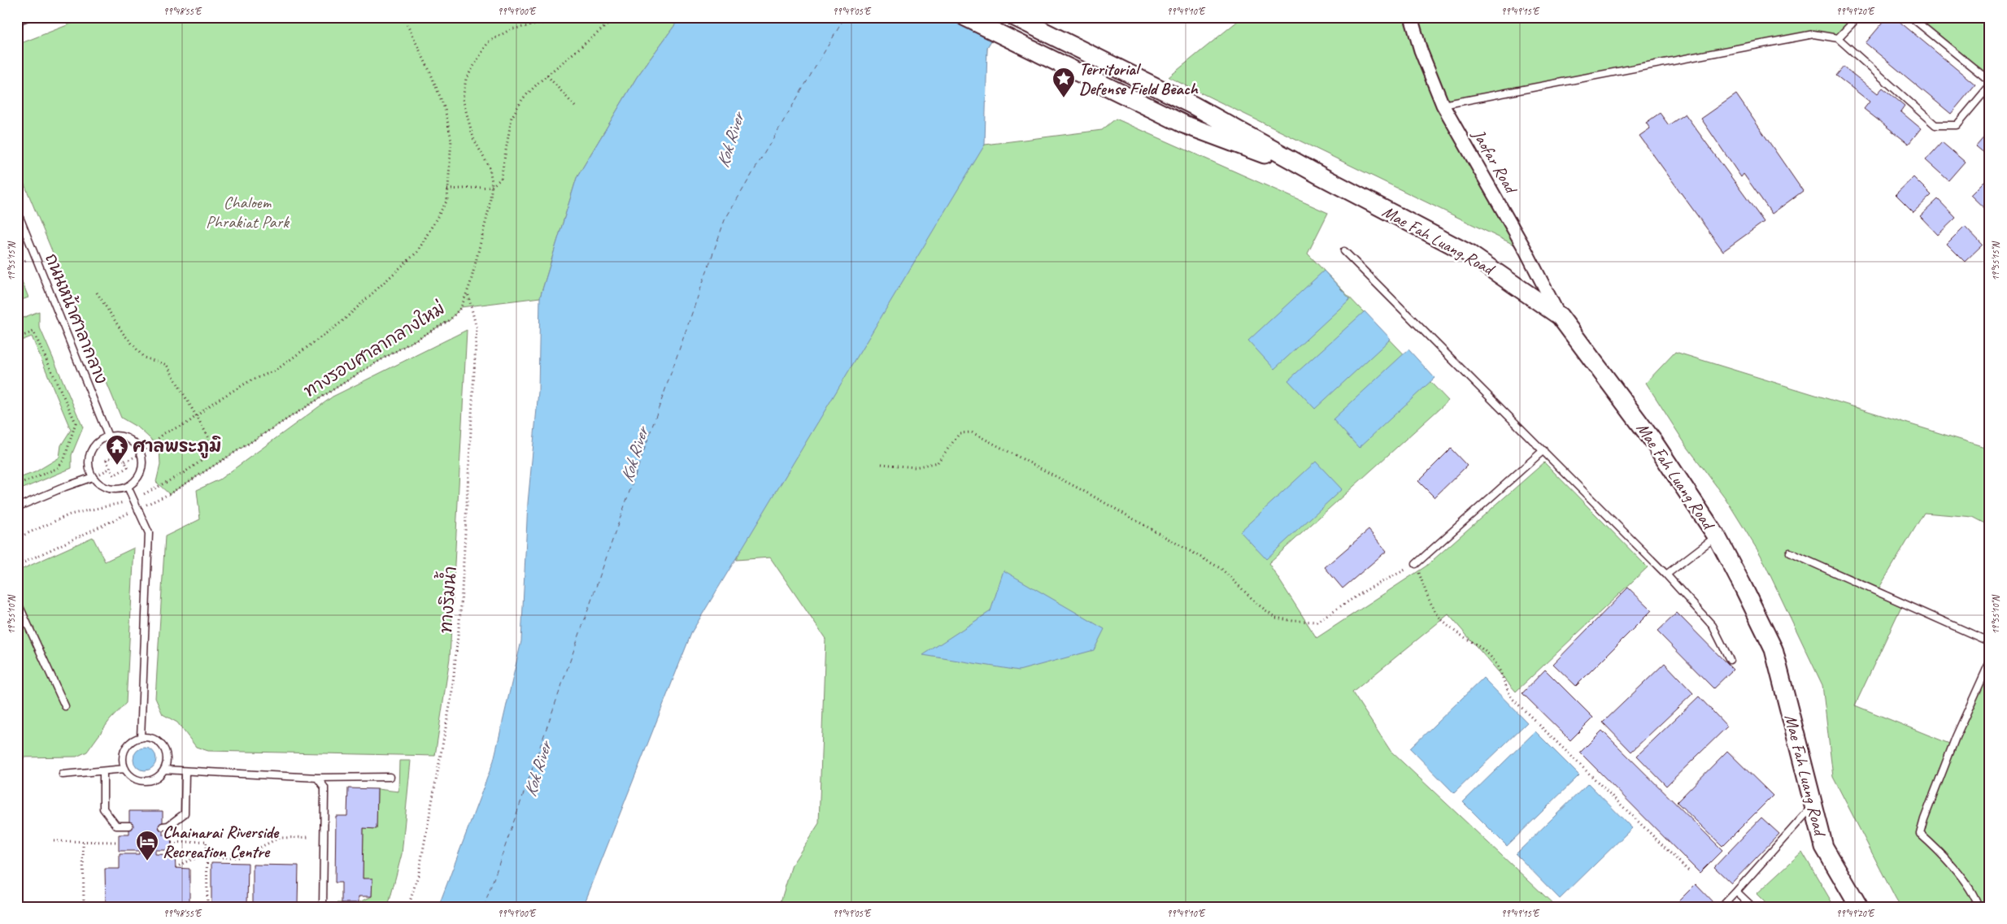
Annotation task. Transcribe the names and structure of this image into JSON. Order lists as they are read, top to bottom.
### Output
{
  "streets": {
    "street": ["Jaofar Road", "Mae Fah Luang Road"],
    "lane": ["ถนนหน้าศาลากลาง"],
    "path": ["ทางรอบศาลากลางใหม่", "ทางริมน้ำ"]
  },
  "crossings": [
    ["Jaofar Road", "Mae Fah Luang Road"],
    ["ทางรอบศาลากลางใหม่", "ทางริมน้ำ"]
  ],
  "water": ["Kok River"],
  "parks": ["Chaloem Phrakiat Park"],
  "places": {
    "place": ["Territorial Defense Field Beach"],
    "temple": ["ศาลพระภูมิ"],
    "hotel": ["Chainarai Riverside Recreation Centre"]
  },
  "coordinates": [
    "99°48'55\"E",
    "99°49'00\"E",
    "99°49'05\"E",
    "99°49'10\"E",
    "99°49'15\"E",
    "99°49'20\"E",
    "19°55'15\"N",
    "19°55'10\"N"
  ]
}
